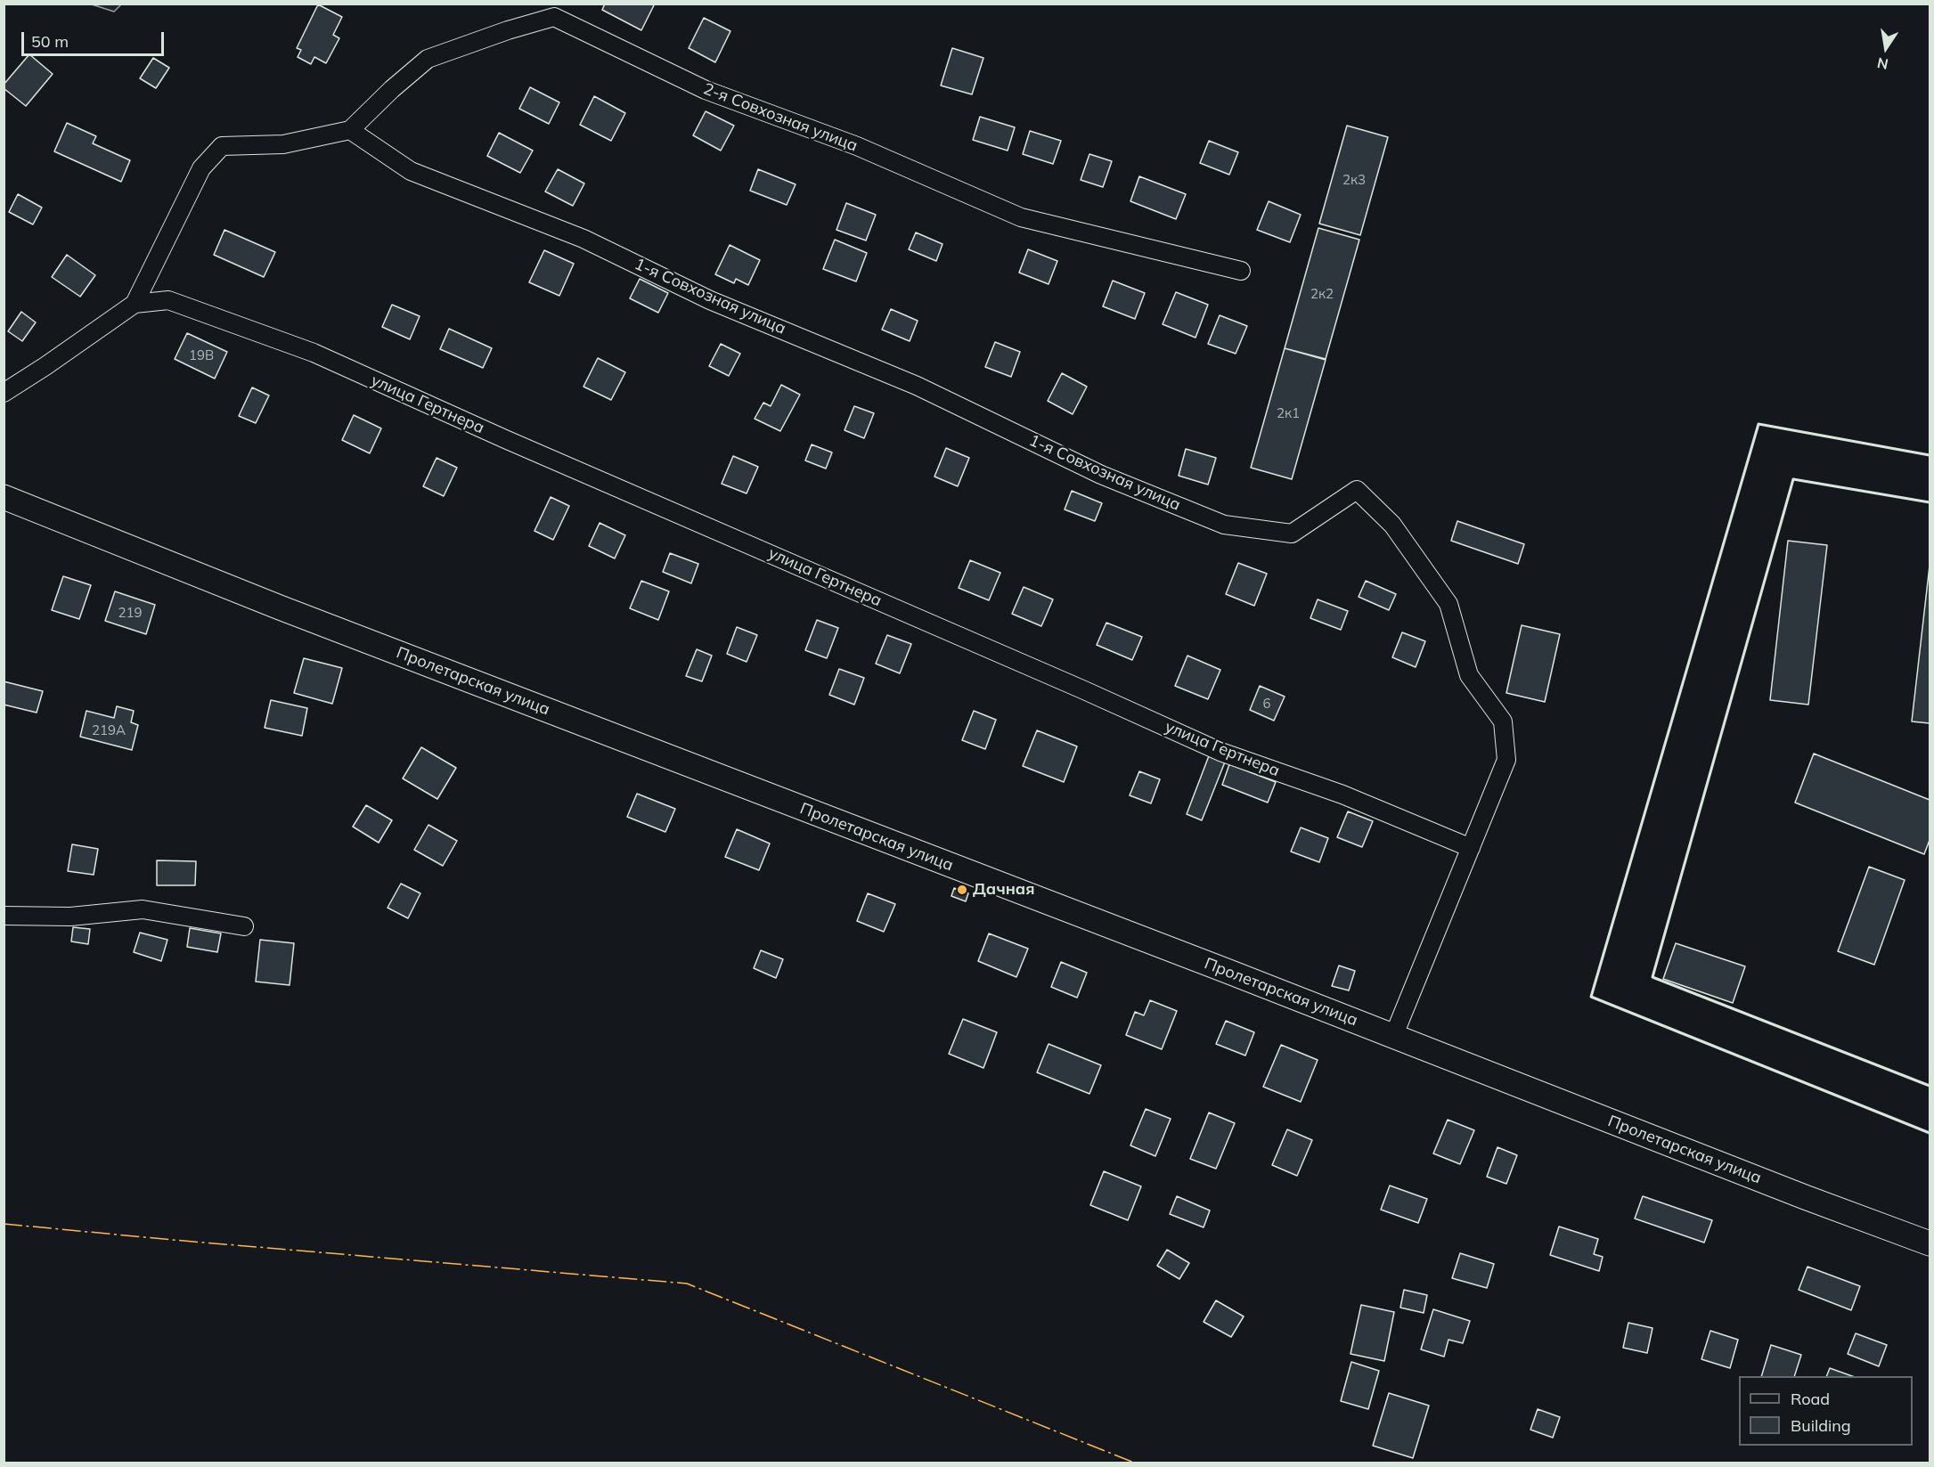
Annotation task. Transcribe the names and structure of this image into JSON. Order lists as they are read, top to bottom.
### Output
{
  "streets": {
    "main road": ["Пролетарская улица"],
    "street": ["2-я Совхозная улица", "1-я Совхозная улица", "улица Гертнера"]
  },
  "crossings": [
    ["2-я Совхозная улица", "1-я Совхозная улица"],
    ["1-я Совхозная улица", "улица Гертнера"]
  ],
  "places": ["Дачная"],
  "house_numbers": [
    "2к3",
    "2к2",
    "19В",
    "2к1",
    "219",
    "6",
    "219А"
  ],
  "legend": ["Road", "Building"],
  "scale_bar": "50 m",
  "north": "bottom"
}
